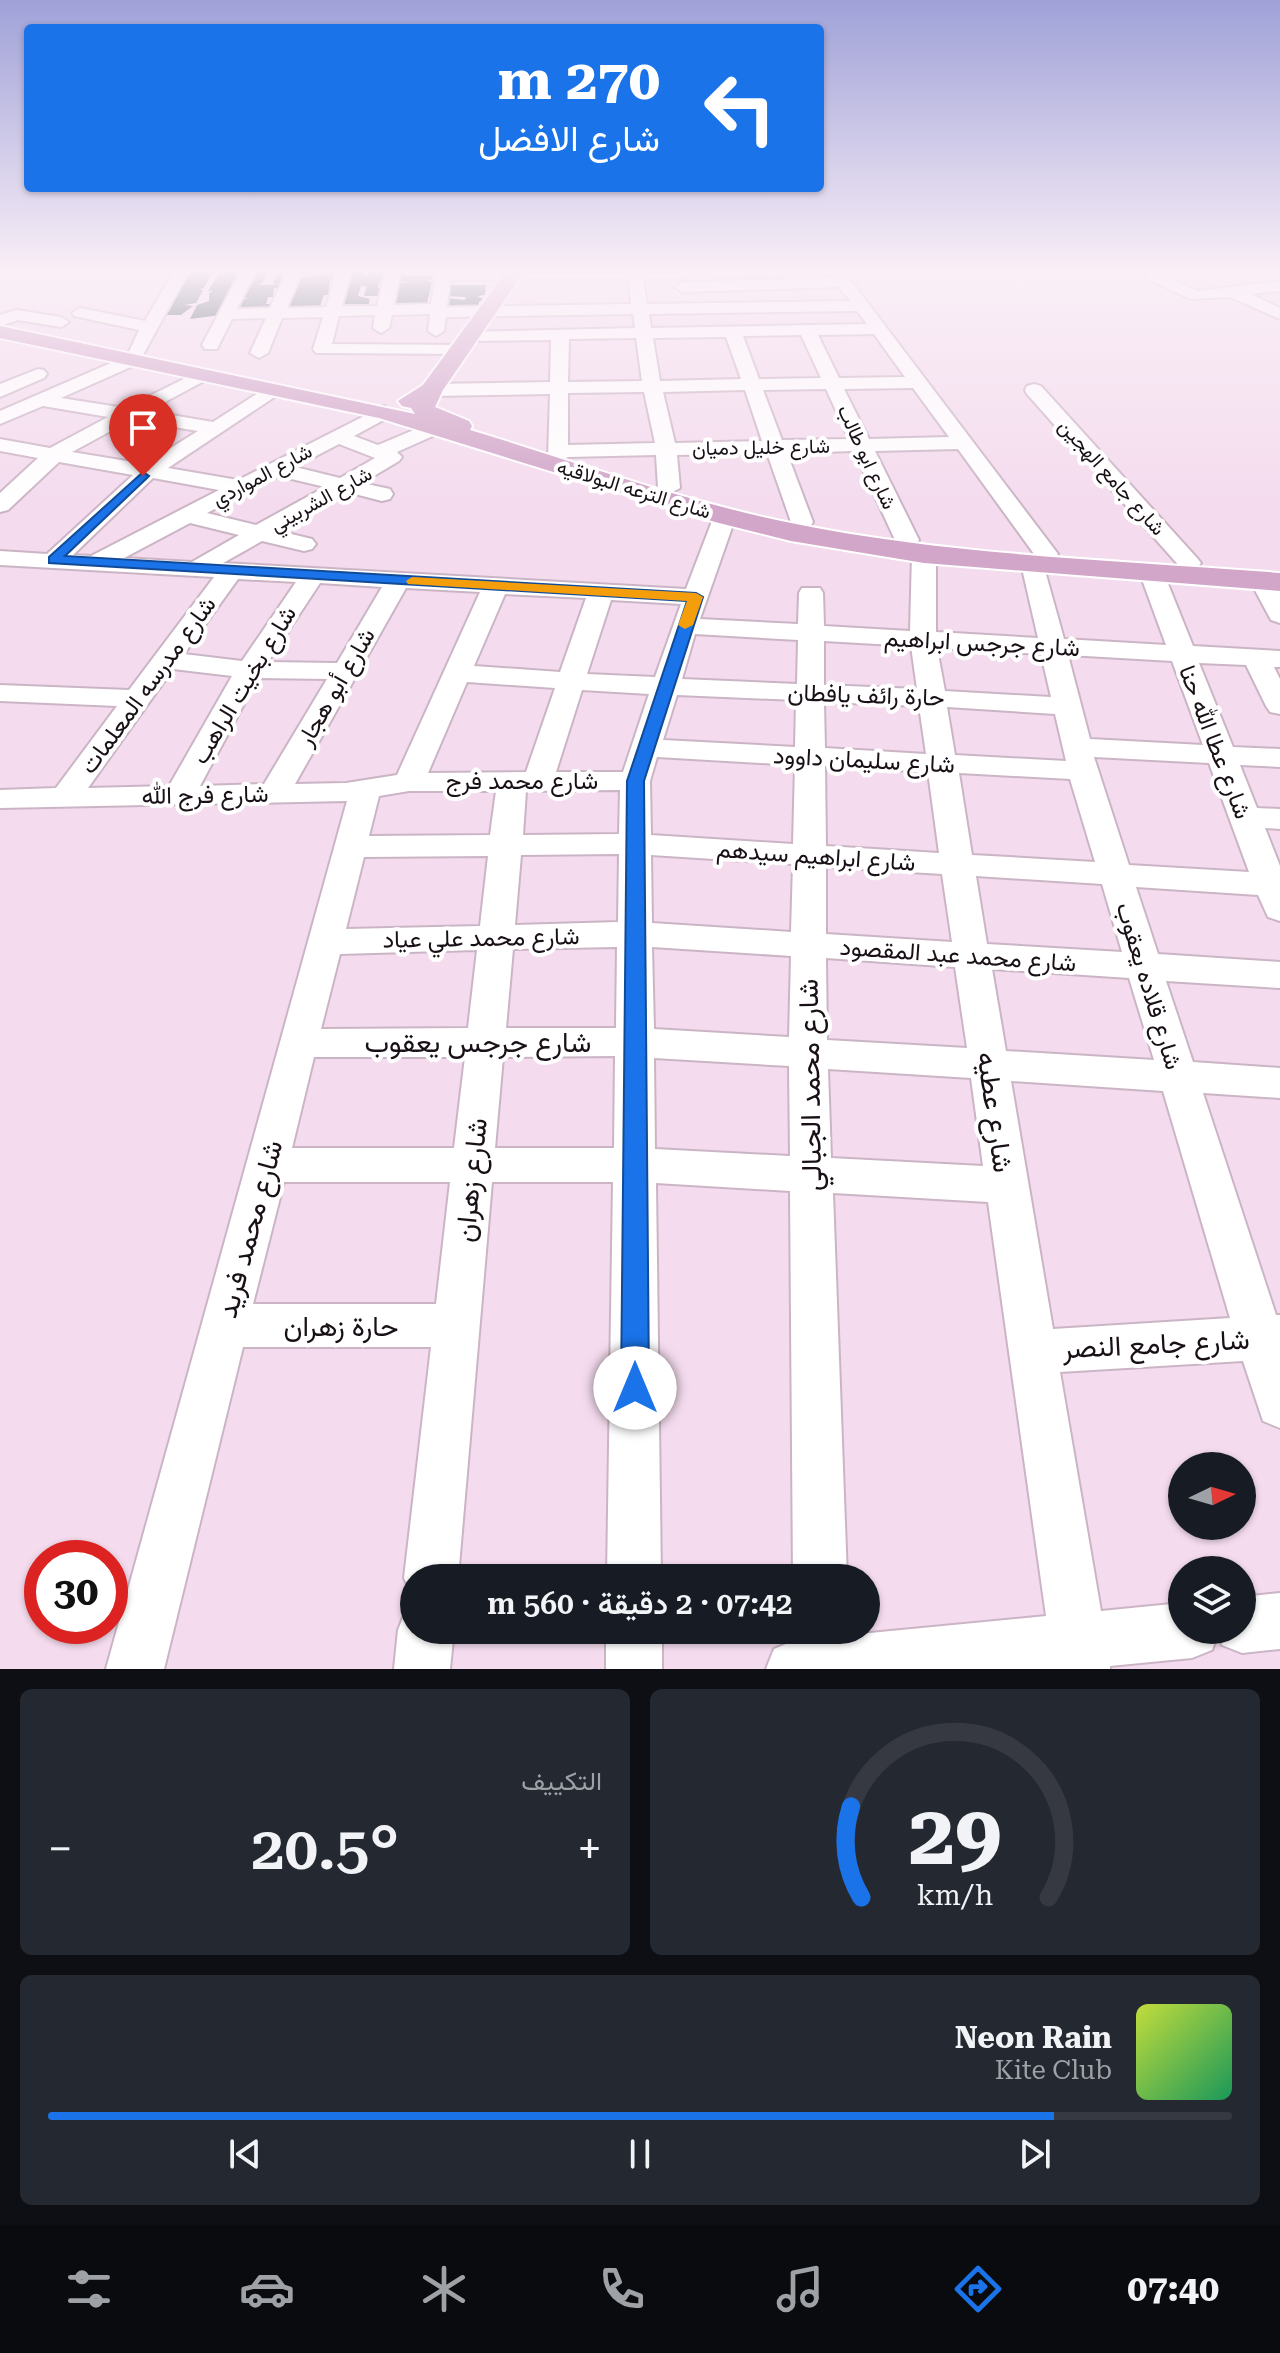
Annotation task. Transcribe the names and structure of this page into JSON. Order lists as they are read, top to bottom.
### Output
{
  "streets": {
    "main road": ["شارع الترعه البولاقيه"],
    "street": [
      "شارع خليل دميان",
      "شارع ابو طالب",
      "شارع المواردي",
      "شارع جامع الهجين",
      "شارع الشربيني",
      "شارع جرجس ابراهيم",
      "شارع مدرسه المعلمات",
      "شارع بخيت الراهب",
      "شارع أبو هجار",
      "حارة رائف يافطان",
      "شارع عطا الله حنا",
      "شارع سليمان داوود",
      "شارع محمد فرج",
      "شارع فرج الله",
      "شارع ابراهيم سيدهم",
      "شارع محمد علي عياد",
      "شارع محمد عبد المقصود",
      "شارع قلاده يعقوب",
      "شارع جرجس يعقوب",
      "شارع محمد الجبالي",
      "شارع عطيه",
      "شارع زهران",
      "شارع محمد فريد",
      "حارة زهران",
      "شارع جامع النصر"
    ]
  },
  "crossings": [
    ["شارع خليل دميان", "شارع ابو طالب"],
    ["شارع خليل دميان", "شارع الترعه البولاقيه"],
    ["شارع ابو طالب", "شارع الترعه البولاقيه"],
    ["شارع ابو طالب", "شارع عطيه"],
    ["شارع المواردي", "شارع الترعه البولاقيه"],
    ["شارع المواردي", "شارع الشربيني"],
    ["شارع المواردي", "شارع جرجس ابراهيم"],
    ["شارع جامع الهجين", "شارع الترعه البولاقيه"],
    ["شارع الترعه البولاقيه", "شارع عطا الله حنا"],
    ["شارع الترعه البولاقيه", "شارع قلاده يعقوب"],
    ["شارع الترعه البولاقيه", "شارع عطيه"],
    ["شارع الشربيني", "شارع جرجس ابراهيم"],
    ["شارع جرجس ابراهيم", "شارع مدرسه المعلمات"],
    ["شارع جرجس ابراهيم", "شارع بخيت الراهب"],
    ["شارع جرجس ابراهيم", "شارع أبو هجار"],
    ["شارع جرجس ابراهيم", "شارع عطا الله حنا"],
    ["شارع جرجس ابراهيم", "شارع قلاده يعقوب"],
    ["شارع جرجس ابراهيم", "شارع محمد الجبالي"],
    ["شارع جرجس ابراهيم", "شارع عطيه"],
    ["شارع جرجس ابراهيم", "شارع زهران"],
    ["شارع مدرسه المعلمات", "شارع فرج الله"],
    ["شارع بخيت الراهب", "شارع فرج الله"],
    ["شارع أبو هجار", "شارع فرج الله"],
    ["حارة رائف يافطان", "شارع قلاده يعقوب"],
    ["حارة رائف يافطان", "شارع محمد الجبالي"],
    ["حارة رائف يافطان", "شارع عطيه"],
    ["حارة رائف يافطان", "شارع زهران"],
    ["شارع عطا الله حنا", "شارع سليمان داوود"],
    ["شارع عطا الله حنا", "شارع ابراهيم سيدهم"],
    ["شارع سليمان داوود", "شارع محمد فرج"],
    ["شارع سليمان داوود", "شارع قلاده يعقوب"],
    ["شارع سليمان داوود", "شارع محمد الجبالي"],
    ["شارع سليمان داوود", "شارع عطيه"],
    ["شارع محمد فرج", "شارع فرج الله"],
    ["شارع محمد فرج", "شارع زهران"],
    ["شارع فرج الله", "شارع محمد فريد"],
    ["شارع ابراهيم سيدهم", "شارع قلاده يعقوب"],
    ["شارع ابراهيم سيدهم", "شارع محمد الجبالي"],
    ["شارع ابراهيم سيدهم", "شارع عطيه"],
    ["شارع ابراهيم سيدهم", "شارع زهران"],
    ["شارع ابراهيم سيدهم", "شارع محمد فريد"],
    ["شارع محمد علي عياد", "شارع محمد عبد المقصود"],
    ["شارع محمد علي عياد", "شارع زهران"],
    ["شارع محمد علي عياد", "شارع محمد فريد"],
    ["شارع محمد عبد المقصود", "شارع قلاده يعقوب"],
    ["شارع محمد عبد المقصود", "شارع محمد الجبالي"],
    ["شارع محمد عبد المقصود", "شارع عطيه"],
    ["شارع قلاده يعقوب", "شارع جرجس يعقوب"],
    ["شارع قلاده يعقوب", "شارع جامع النصر"],
    ["شارع جرجس يعقوب", "شارع محمد الجبالي"],
    ["شارع جرجس يعقوب", "شارع عطيه"],
    ["شارع جرجس يعقوب", "شارع زهران"],
    ["شارع جرجس يعقوب", "شارع محمد فريد"],
    ["شارع عطيه", "شارع جامع النصر"],
    ["شارع زهران", "حارة زهران"],
    ["شارع محمد فريد", "حارة زهران"]
  ],
  "north": "right",
  "page": {
    "turn": ["270 m", "شارع الافضل"],
    "limit": "30",
    "trip": "07:42 · 2 دقيقة · 560 m",
    "tile": "التكييف",
    "heat": ["−", "20.5°", "+"],
    "song": ["Neon Rain", "Kite Club"],
    "tabs": "07:40",
    "gauge": ["29", "km/h"]
  }
}
